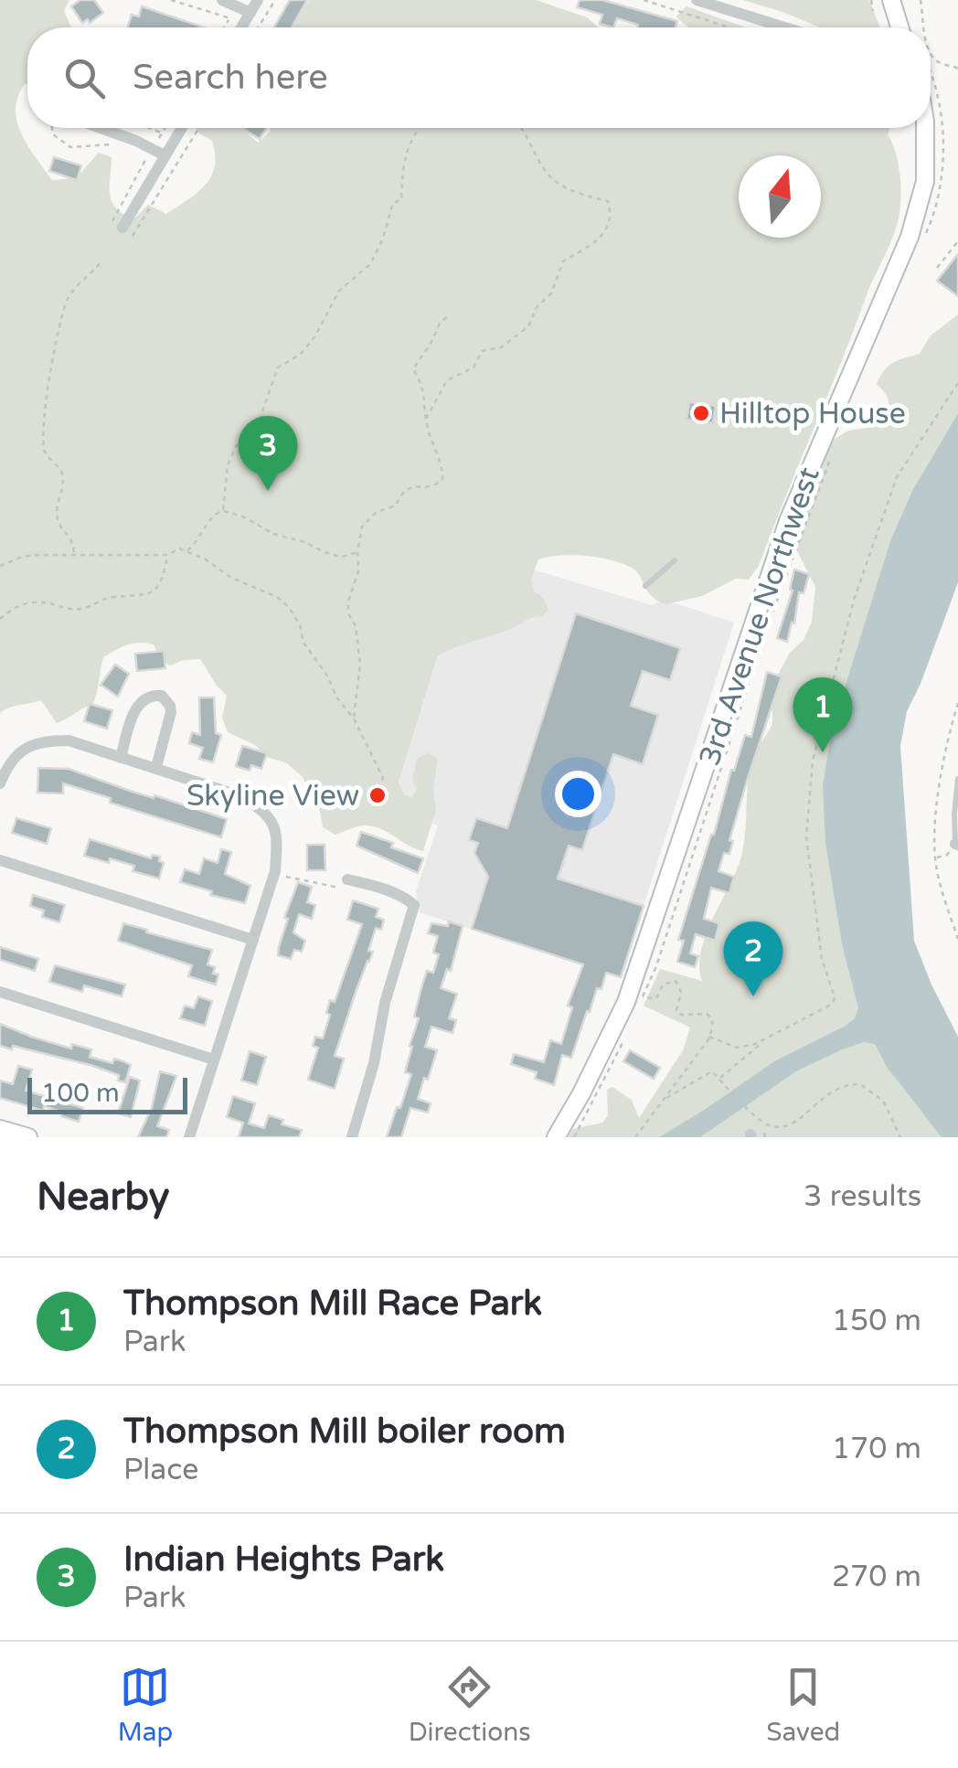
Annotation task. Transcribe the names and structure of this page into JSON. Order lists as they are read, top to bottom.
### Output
{
  "streets": {
    "main road": ["3rd Avenue Northwest"]
  },
  "places": ["Hilltop House", "Skyline View"],
  "scale_bar": "100 m",
  "north": "top",
  "page": {
    "search": "Search here",
    "pins": ["3", "1", "2"],
    "scale": "100 m",
    "heading": ["Nearby", "3 results"],
    "list": [
      {
        "mark": "1",
        "name": "Thompson Mill Race Park",
        "note": "Park",
        "value": "150 m"
      },
      {
        "mark": "2",
        "name": "Thompson Mill boiler room",
        "note": "Place",
        "value": "170 m"
      },
      {
        "mark": "3",
        "name": "Indian Heights Park",
        "note": "Park",
        "value": "270 m"
      }
    ],
    "nav": ["Map", "Directions", "Saved"]
  }
}
